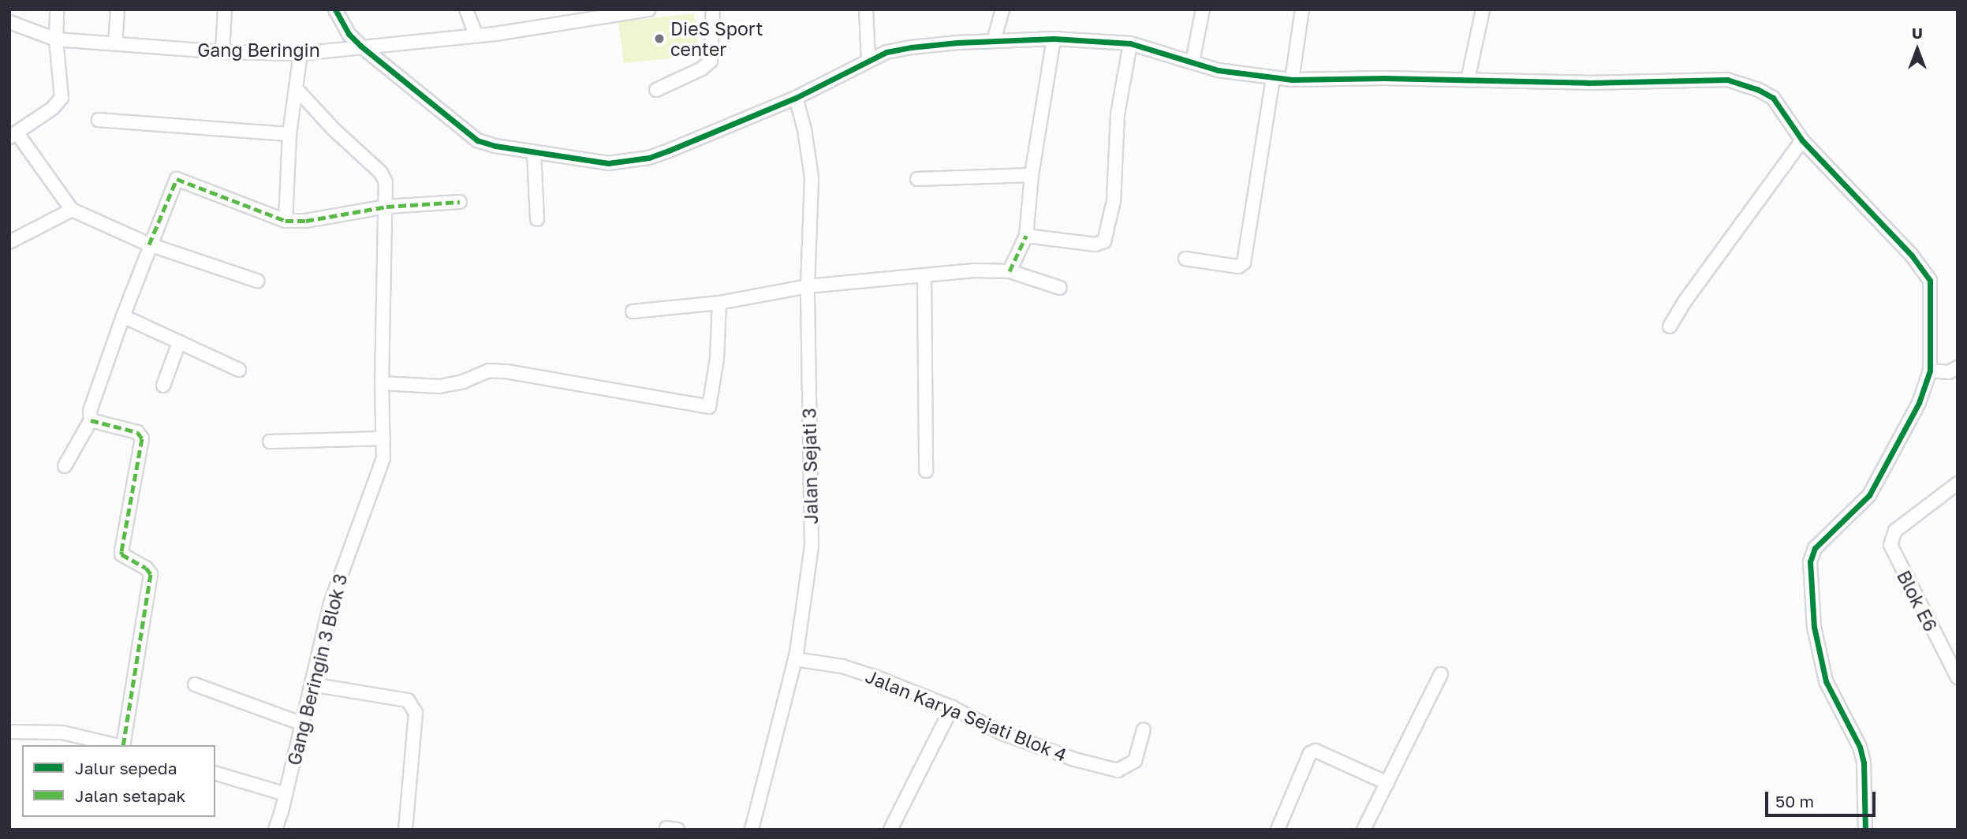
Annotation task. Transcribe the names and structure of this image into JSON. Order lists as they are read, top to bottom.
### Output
{
  "streets": {
    "street": [
      "Gang Beringin",
      "Jalan Sejati 3",
      "Blok E6",
      "Gang Beringin 3 Blok 3",
      "Jalan Karya Sejati Blok 4"
    ]
  },
  "crossings": [
    ["Jalan Sejati 3", "Jalan Karya Sejati Blok 4"]
  ],
  "places": ["DieS Sport center"],
  "legend": ["Jalur sepeda", "Jalan setapak"],
  "scale_bar": "50 m",
  "north": "top"
}
